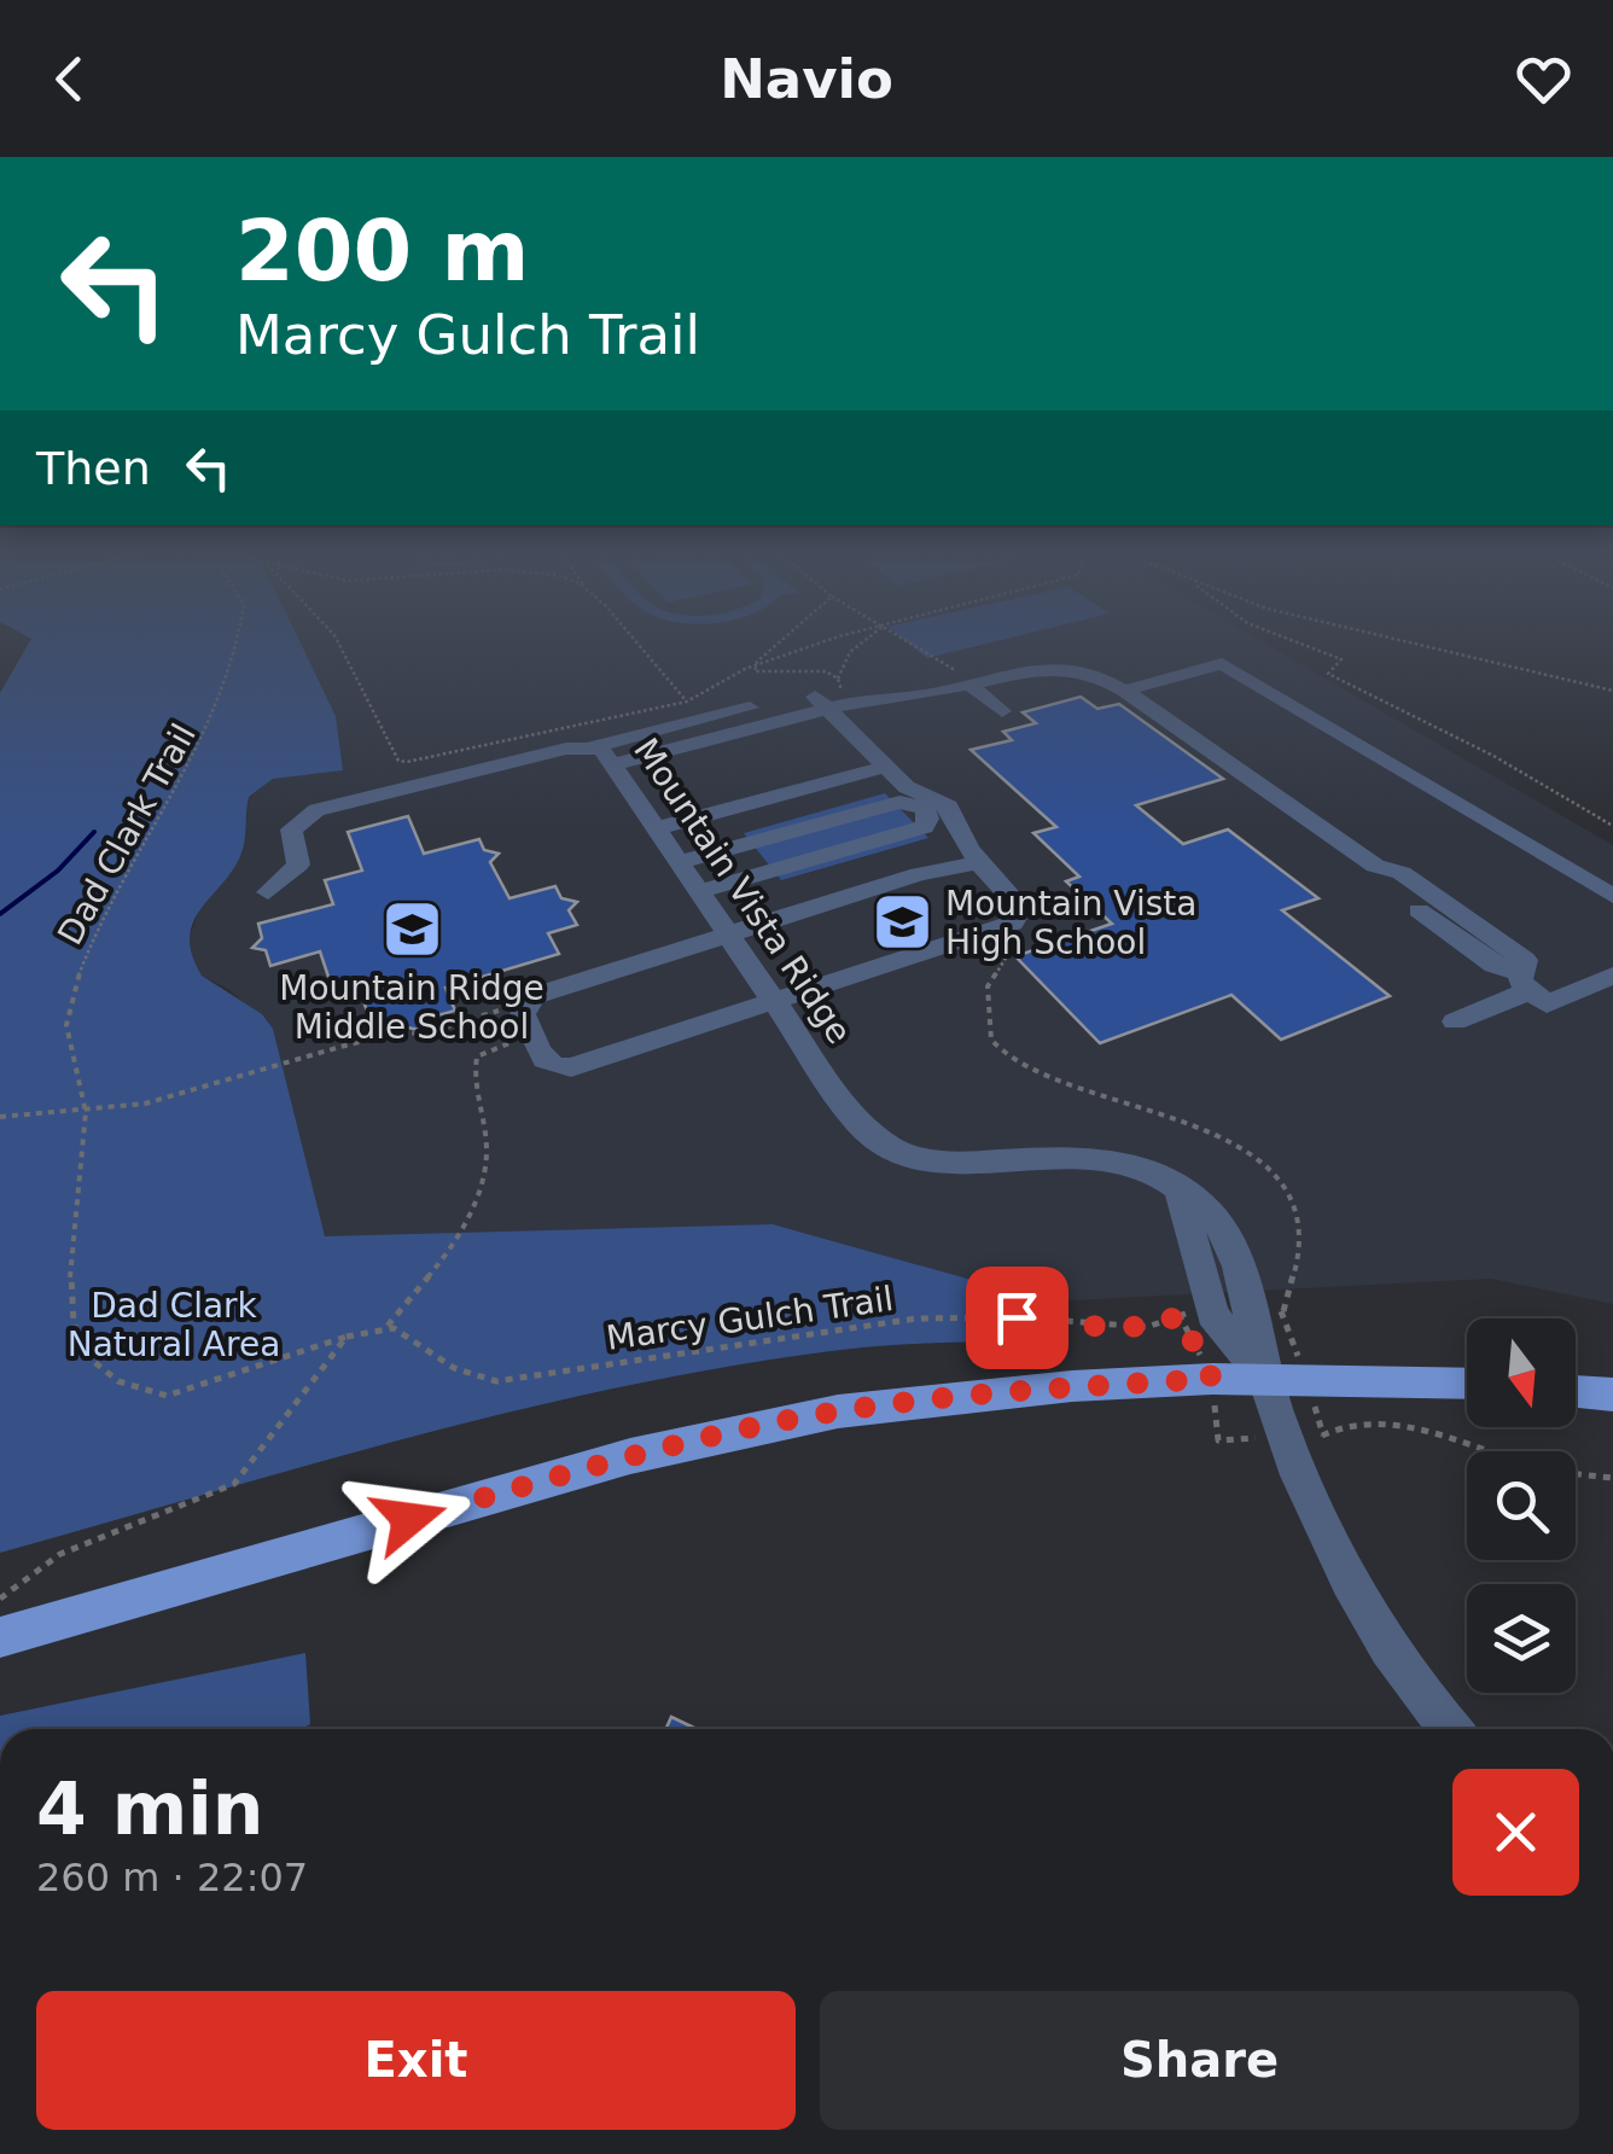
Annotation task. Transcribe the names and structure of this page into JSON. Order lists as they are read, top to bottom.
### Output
{
  "streets": {
    "street": ["Mountain Vista Ridge"],
    "path": ["Dad Clark Trail", "Marcy Gulch Trail"]
  },
  "parks": ["Dad Clark Natural Area"],
  "places": {
    "school or university": ["Mountain Vista High School", "Mountain Ridge Middle School"]
  },
  "north": "bottom",
  "page": {
    "header": "Navio",
    "turn": ["200 m", "Marcy Gulch Trail"],
    "then": "Then",
    "heading": ["4 min", "260 m · 22:07"],
    "buttons": ["Exit", "Share"]
  }
}
